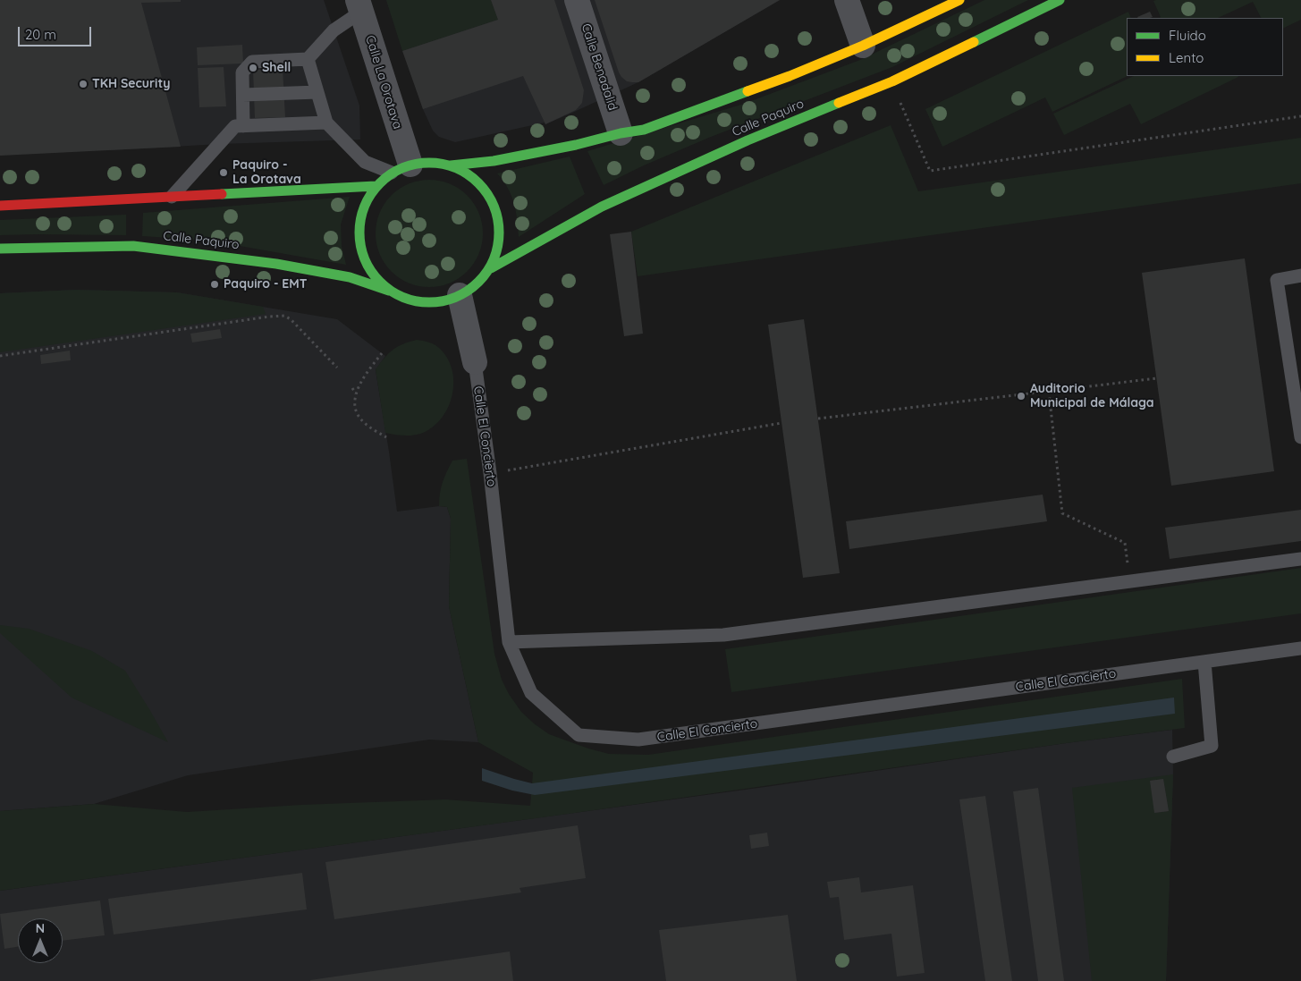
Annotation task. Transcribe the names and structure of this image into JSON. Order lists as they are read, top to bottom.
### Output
{
  "streets": {
    "main road": ["Calle Paquiro"],
    "street": ["Calle Benadalid", "Calle La Orotava", "Calle El Concierto"]
  },
  "crossings": [
    ["Calle La Orotava", "Calle Paquiro"],
    ["Calle La Orotava", "Calle El Concierto"],
    ["Calle Paquiro", "Calle El Concierto"]
  ],
  "places": [
    "Shell",
    "TKH Security",
    "Paquiro - La Orotava",
    "Paquiro - EMT",
    "Auditorio Municipal de Málaga"
  ],
  "legend": ["Fluido", "Lento"],
  "scale_bar": "20 m",
  "north": "top"
}
